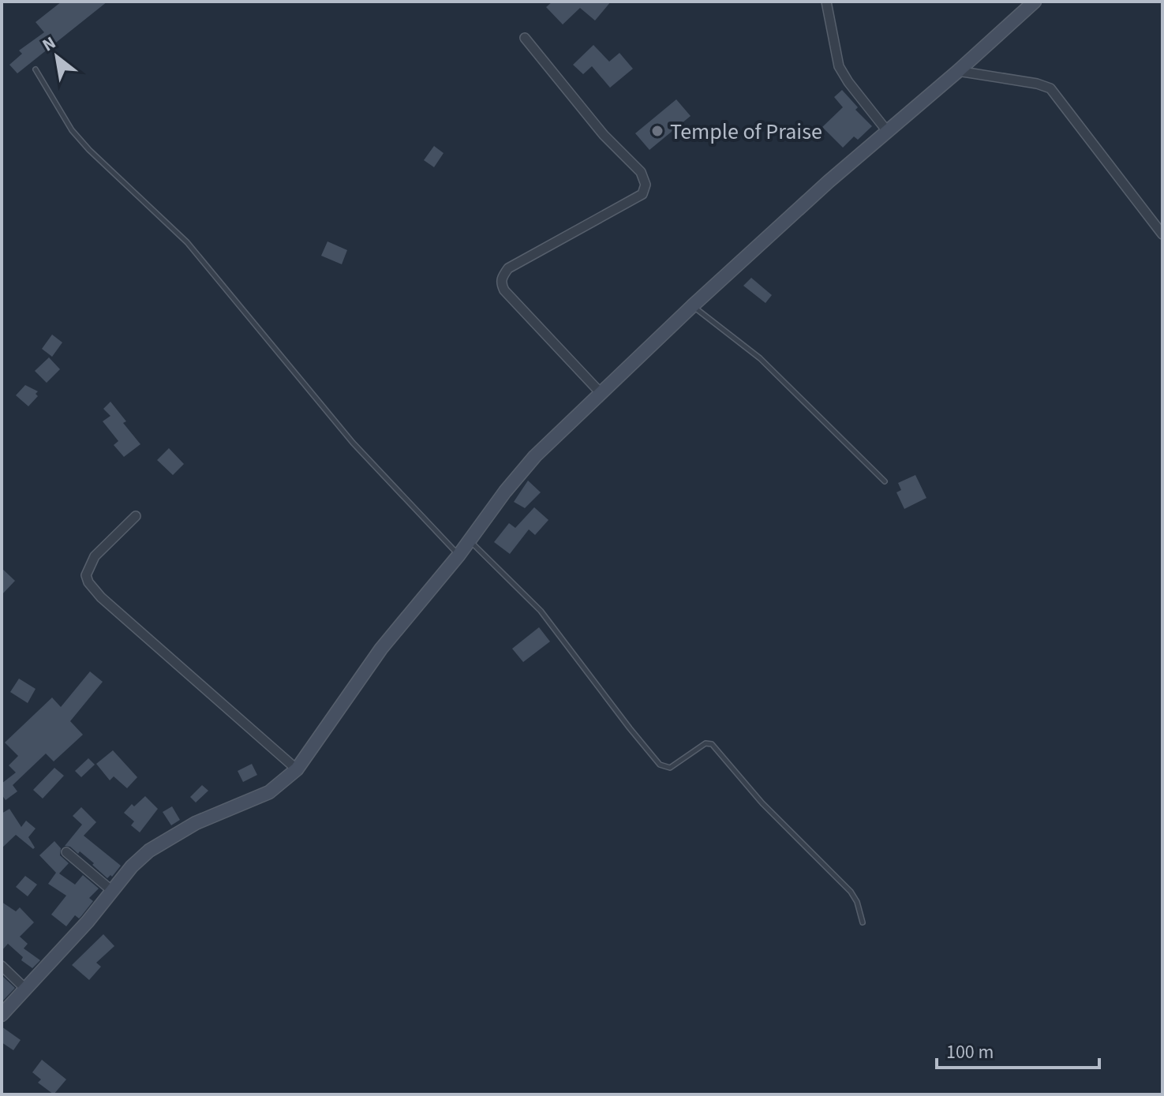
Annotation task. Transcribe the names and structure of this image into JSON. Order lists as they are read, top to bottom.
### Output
{
  "places": ["Temple of Praise"],
  "scale_bar": "100 m",
  "north": "top left"
}
